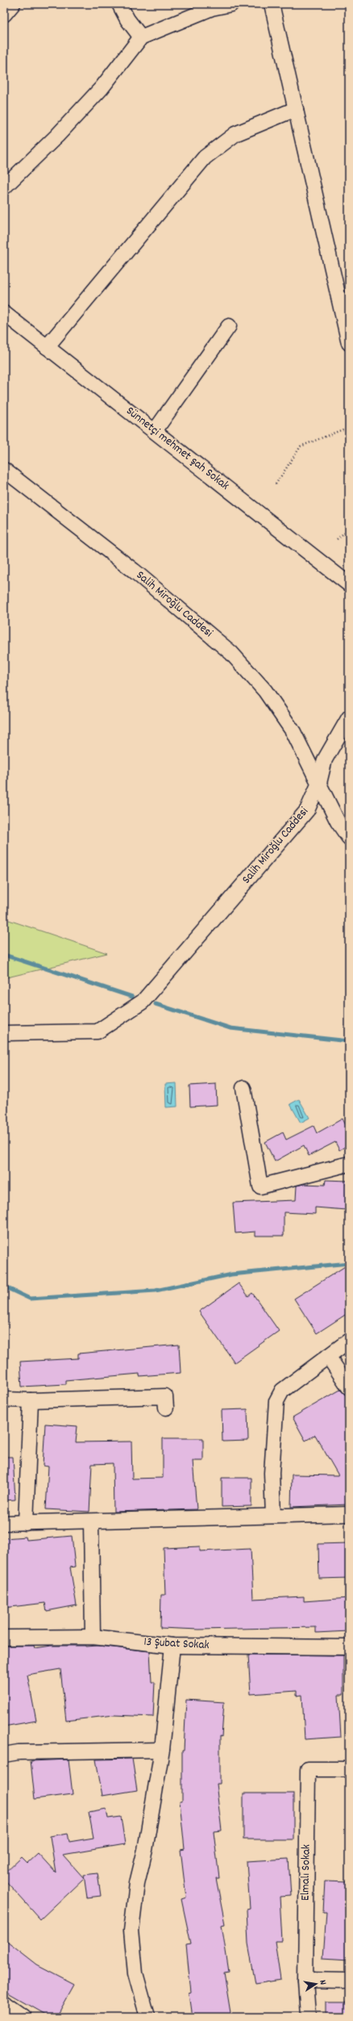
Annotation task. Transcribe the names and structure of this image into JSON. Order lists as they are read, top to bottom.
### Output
{
  "streets": {
    "street": [
      "Sünnetçi mehmet şah Sokak",
      "Salih Miroğlu Caddesi",
      "13 Şubat Sokak",
      "Elmalı Sokak"
    ]
  },
  "north": "right"
}
